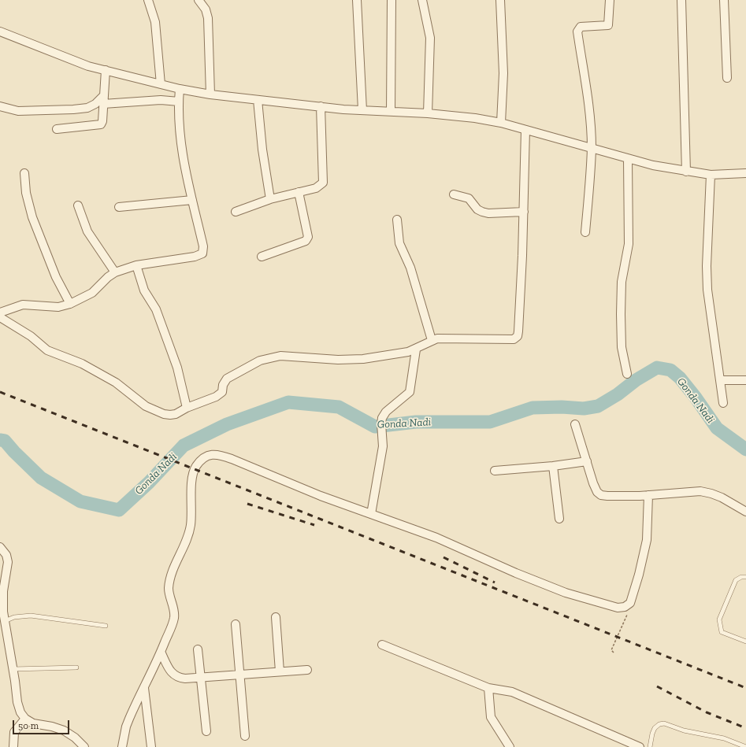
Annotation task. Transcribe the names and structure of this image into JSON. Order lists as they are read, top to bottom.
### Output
{
  "water": ["Gonda Nadi"],
  "scale_bar": "50 m"
}
